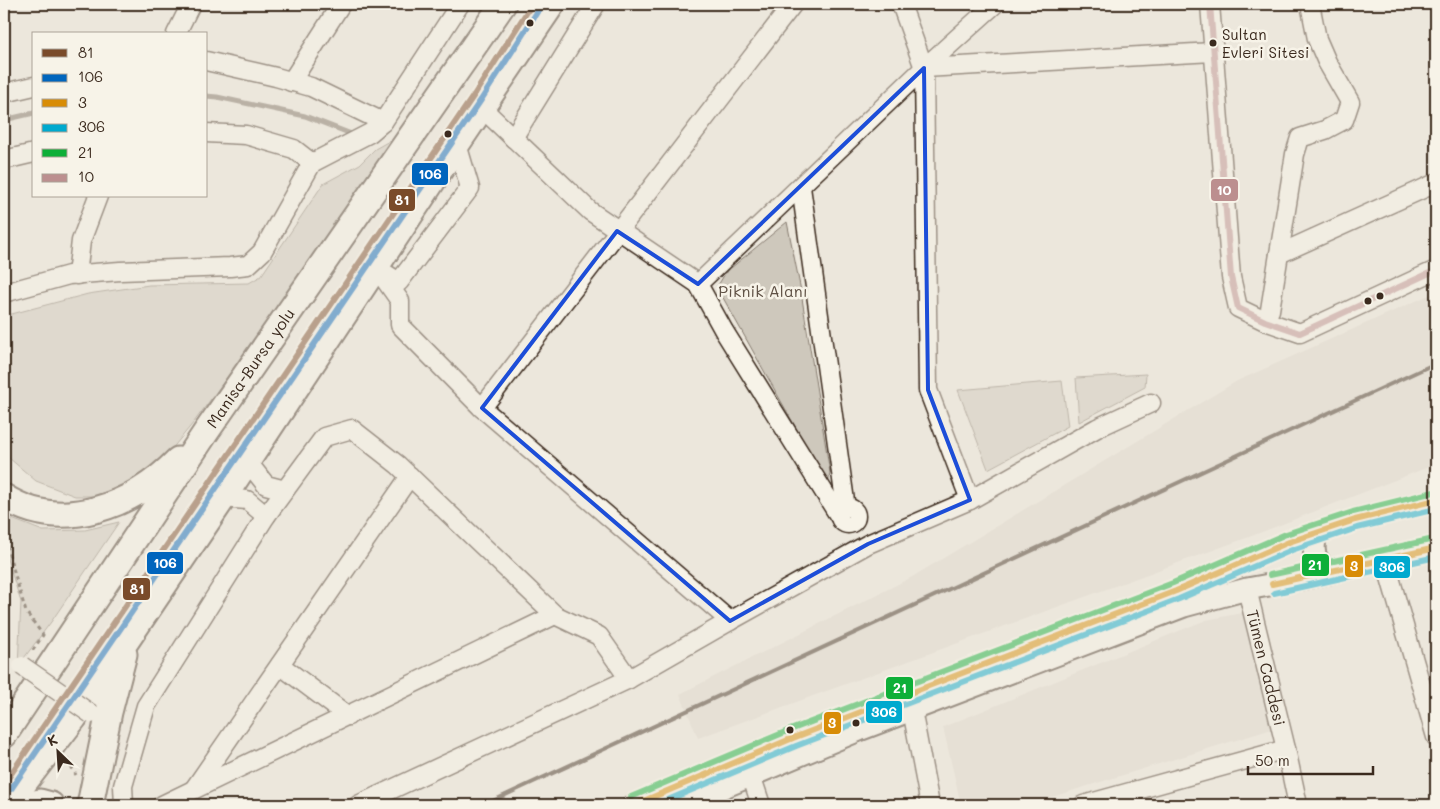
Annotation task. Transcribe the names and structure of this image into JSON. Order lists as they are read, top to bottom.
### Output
{
  "streets": {
    "highway": ["Manisa-Bursa yolu"],
    "street": ["Tümen Caddesi"]
  },
  "parks": ["Piknik Alanı"],
  "places": ["Sultan Evleri Sitesi"],
  "lines": [
    "transit line 81",
    "transit line 10",
    "transit line 106",
    "transit line 21",
    "transit line 3",
    "transit line 306"
  ],
  "legend": [
    "81",
    "106",
    "3",
    "306",
    "21",
    "10"
  ],
  "scale_bar": "50 m",
  "north": "top left"
}
